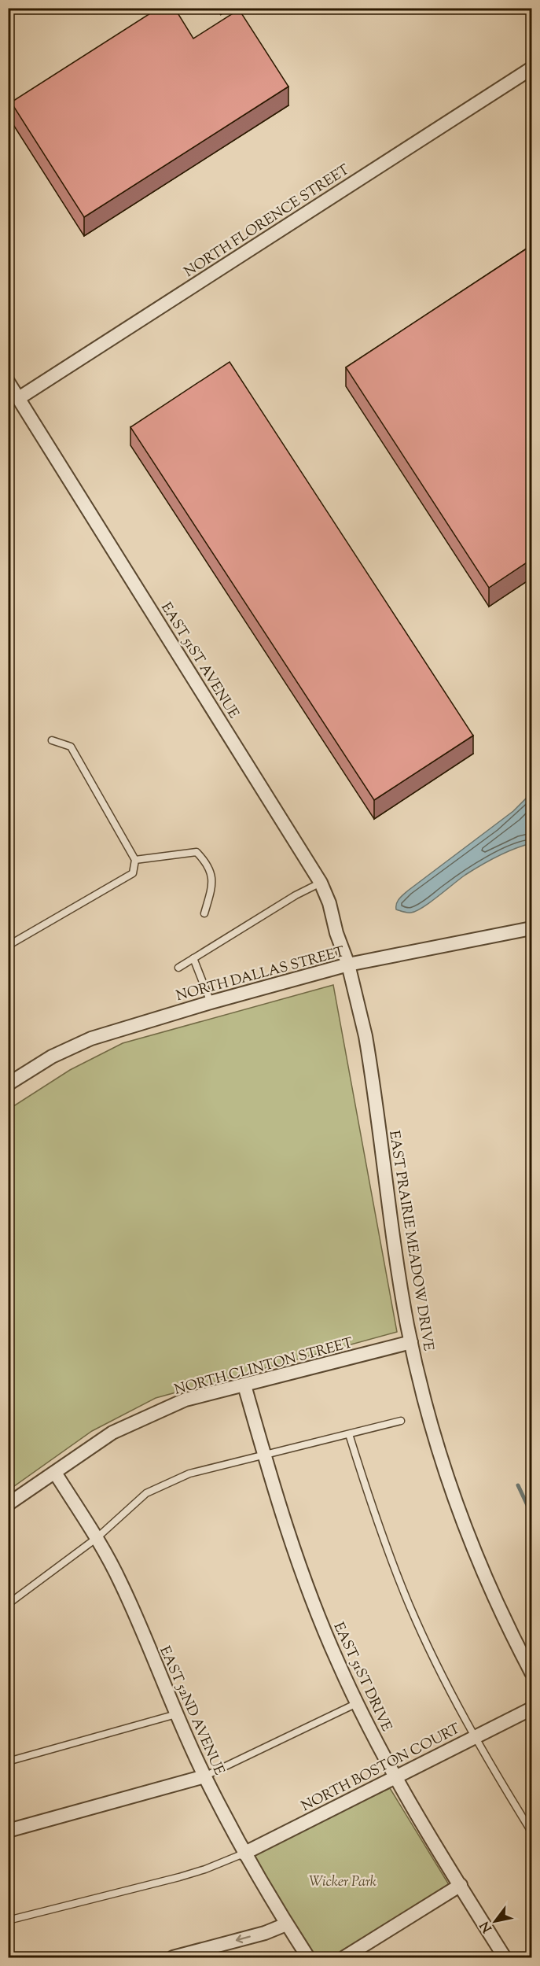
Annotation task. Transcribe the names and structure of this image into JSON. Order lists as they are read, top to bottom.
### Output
{
  "streets": {
    "street": [
      "NORTH FLORENCE STREET",
      "EAST 51ST AVENUE",
      "NORTH DALLAS STREET",
      "EAST PRAIRIE MEADOW DRIVE",
      "NORTH CLINTON STREET",
      "EAST 51ST DRIVE",
      "EAST 52ND AVENUE",
      "NORTH BOSTON COURT"
    ]
  },
  "crossings": [
    ["NORTH FLORENCE STREET", "EAST 51ST AVENUE"],
    ["EAST 51ST AVENUE", "NORTH DALLAS STREET"],
    ["EAST 51ST AVENUE", "EAST PRAIRIE MEADOW DRIVE"],
    ["NORTH DALLAS STREET", "EAST PRAIRIE MEADOW DRIVE"],
    ["EAST PRAIRIE MEADOW DRIVE", "NORTH CLINTON STREET"],
    ["NORTH CLINTON STREET", "EAST 51ST DRIVE"],
    ["NORTH CLINTON STREET", "EAST 52ND AVENUE"],
    ["EAST 51ST DRIVE", "NORTH BOSTON COURT"],
    ["EAST 52ND AVENUE", "NORTH BOSTON COURT"]
  ],
  "parks": ["Wicker Park"],
  "north": "bottom left"
}
